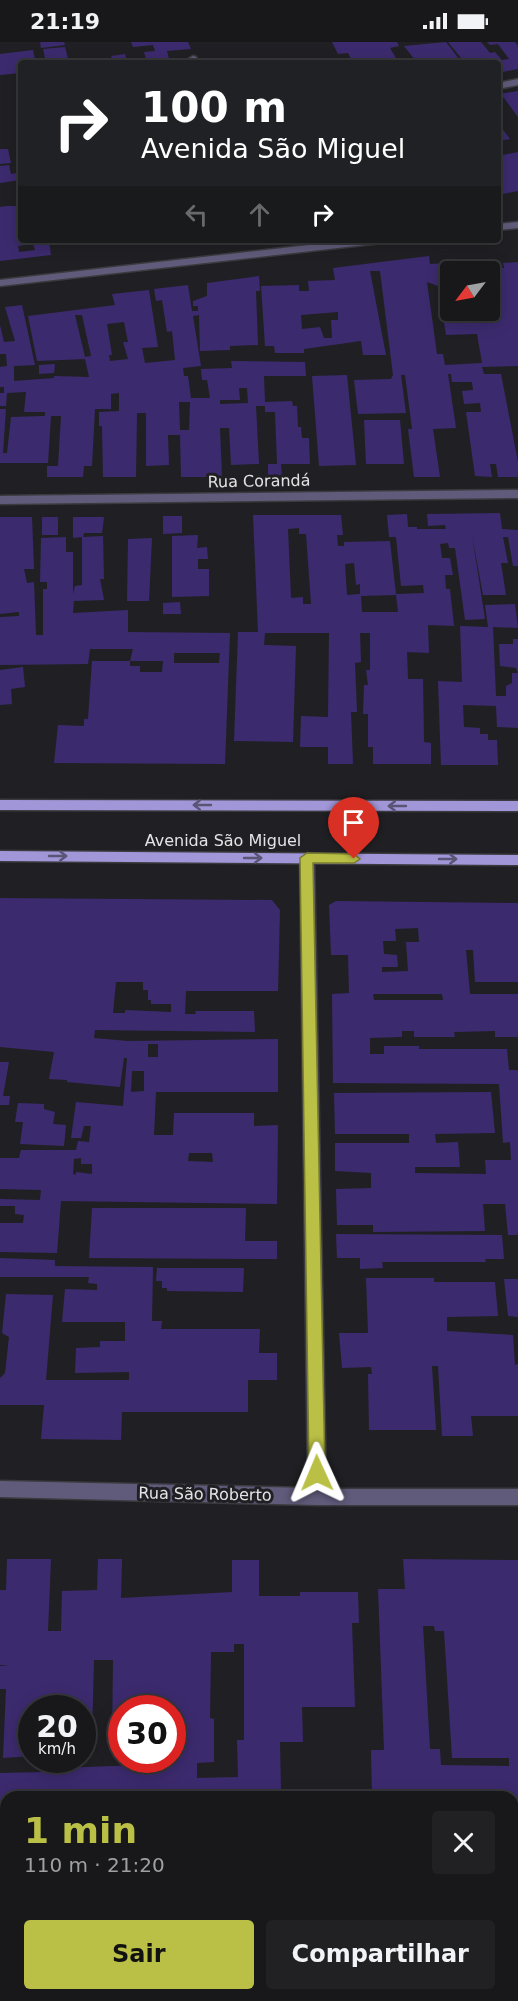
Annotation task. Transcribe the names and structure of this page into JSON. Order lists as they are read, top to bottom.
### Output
{
  "streets": {
    "main road": ["Avenida São Miguel"],
    "street": ["Rua Corandá", "Rua São Roberto"]
  },
  "north": "bottom left",
  "page": {
    "status": "21:19",
    "turn": ["100 m", "Avenida São Miguel"],
    "speed": "20 km/h",
    "limit": "30",
    "heading": ["1 min", "110 m · 21:20"],
    "buttons": ["Sair", "Compartilhar"]
  }
}
